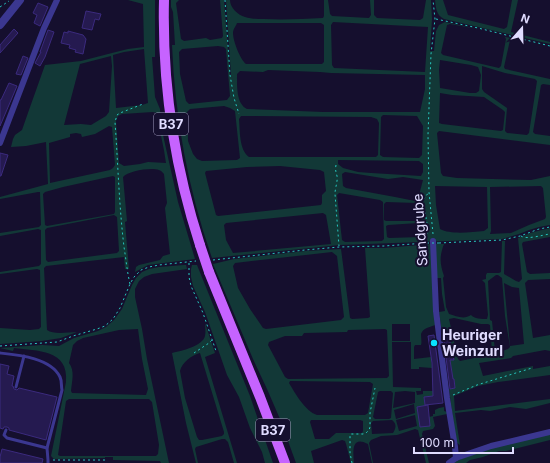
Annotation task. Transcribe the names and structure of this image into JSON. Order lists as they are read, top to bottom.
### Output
{
  "streets": {
    "main road": ["B37"],
    "street": ["Sandgrube"]
  },
  "places": ["Heuriger Weinzurl"],
  "scale_bar": "100 m",
  "north": "top"
}
